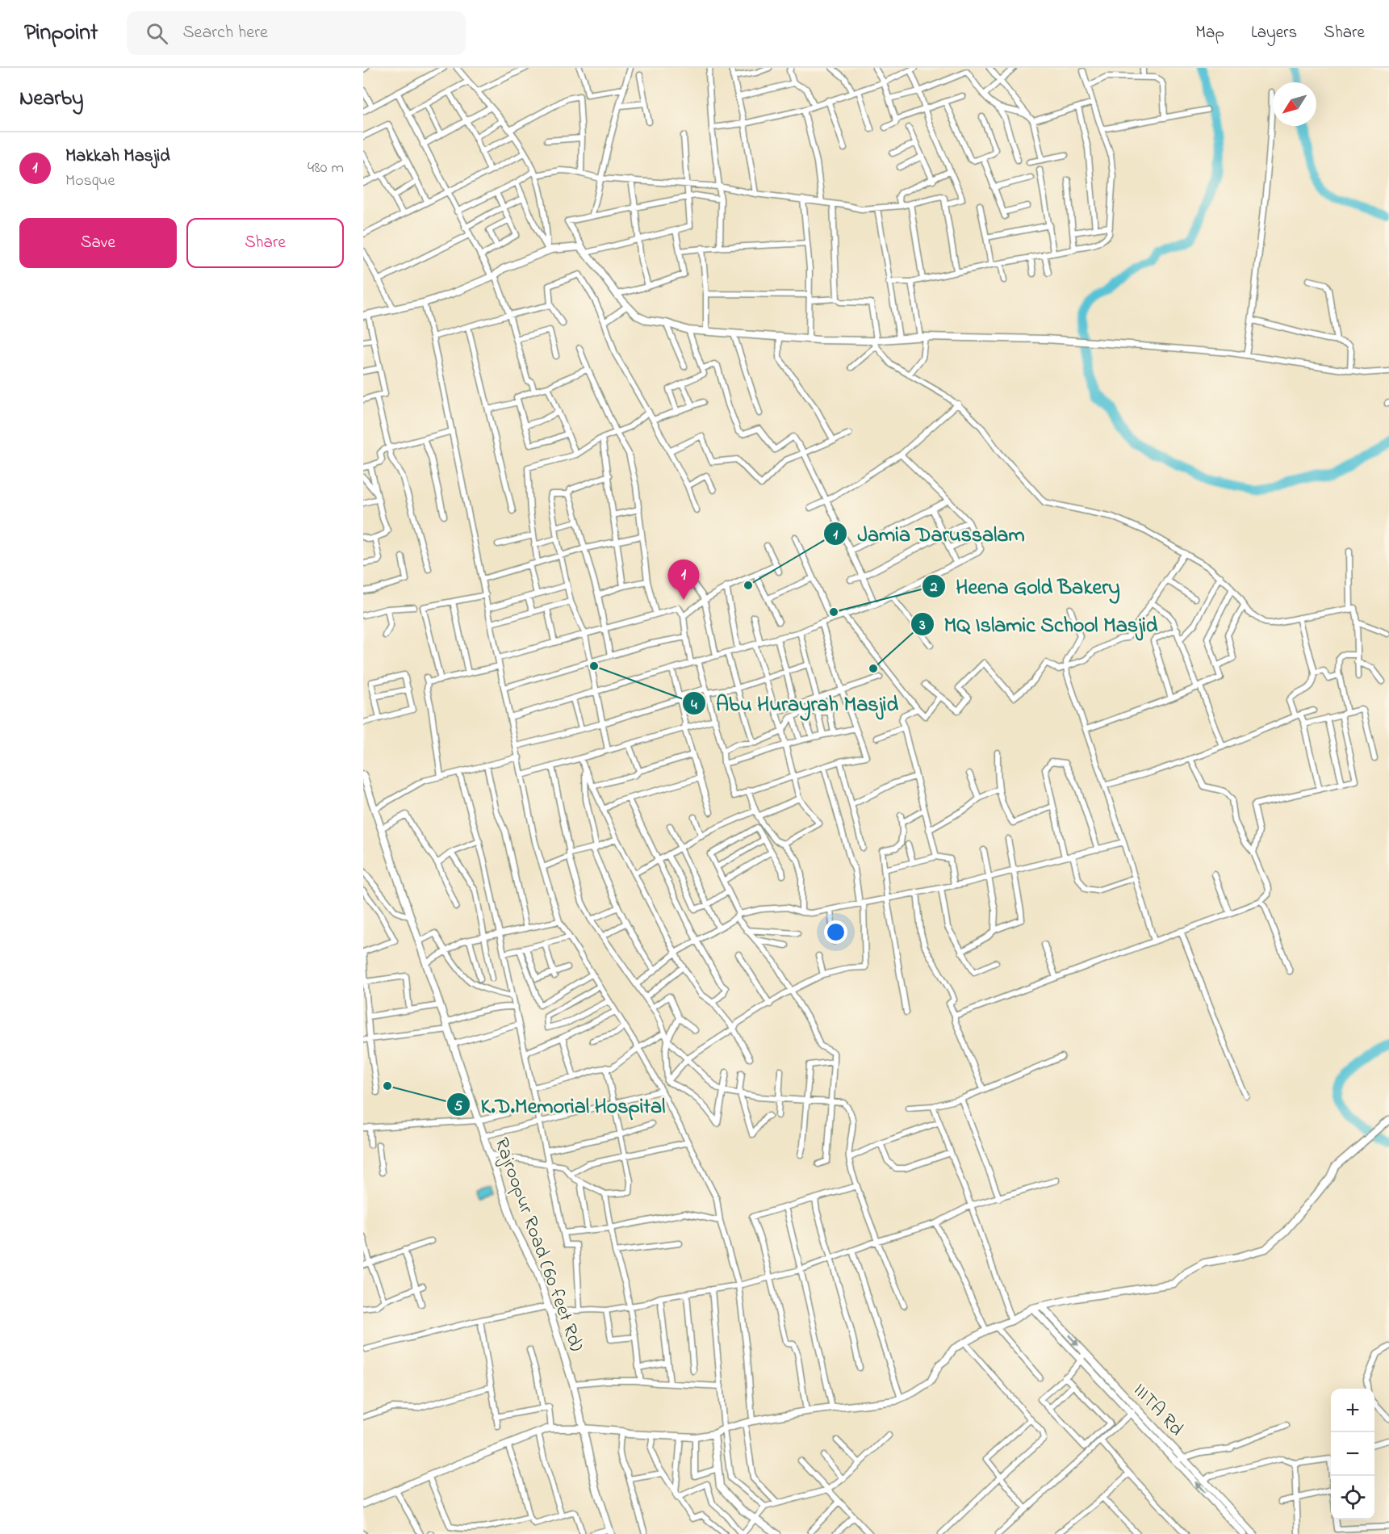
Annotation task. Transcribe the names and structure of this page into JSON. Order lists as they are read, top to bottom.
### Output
{
  "streets": {
    "street": ["Rajroopur Road (60 feet Rd)", "IIITA Rd"]
  },
  "places": [
    "Jamia Darussalam",
    "Heena Gold Bakery",
    "Abu Hurayrah Masjid",
    "MQ Islamic School Masjid",
    "K.D.Memorial Hospital"
  ],
  "north": "bottom left",
  "page": {
    "header": "Pinpoint",
    "search": "Search here",
    "nav": ["Map", "Layers", "Share"],
    "heading": "Nearby",
    "list": [
      {
        "mark": "1",
        "name": "Makkah Masjid",
        "note": "Mosque",
        "value": "480 m"
      }
    ],
    "buttons": ["Save", "Share"],
    "pins": "1",
    "map_buttons": ["+", "−"]
  }
}
